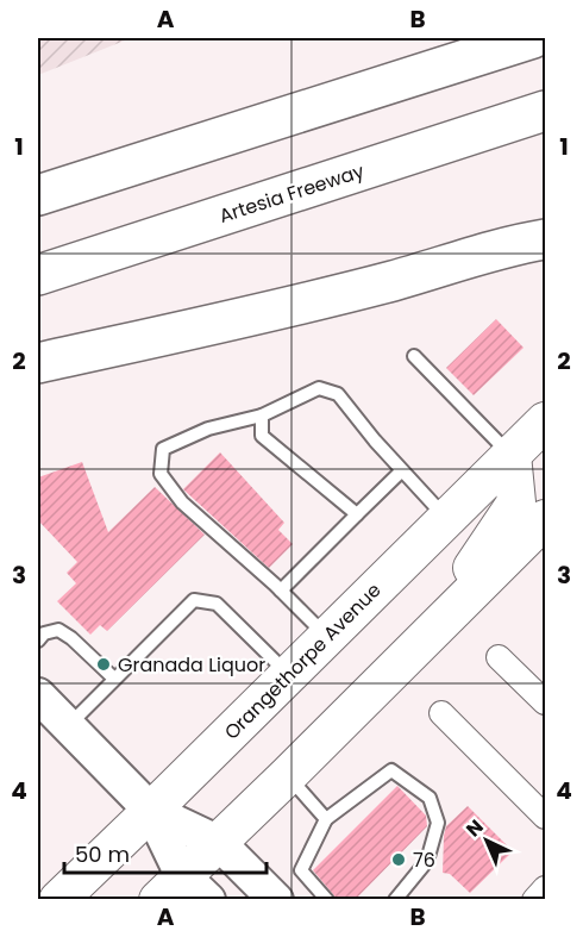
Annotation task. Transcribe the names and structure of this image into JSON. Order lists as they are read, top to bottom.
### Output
{
  "streets": {
    "highway": ["Artesia Freeway"],
    "main road": ["Orangethorpe Avenue"]
  },
  "places": ["Granada Liquor", "76"],
  "scale_bar": "50 m",
  "north": "top left",
  "grid": {
    "columns": ["A", "B"],
    "rows": [
      "1",
      "2",
      "3",
      "4"
    ]
  }
}
